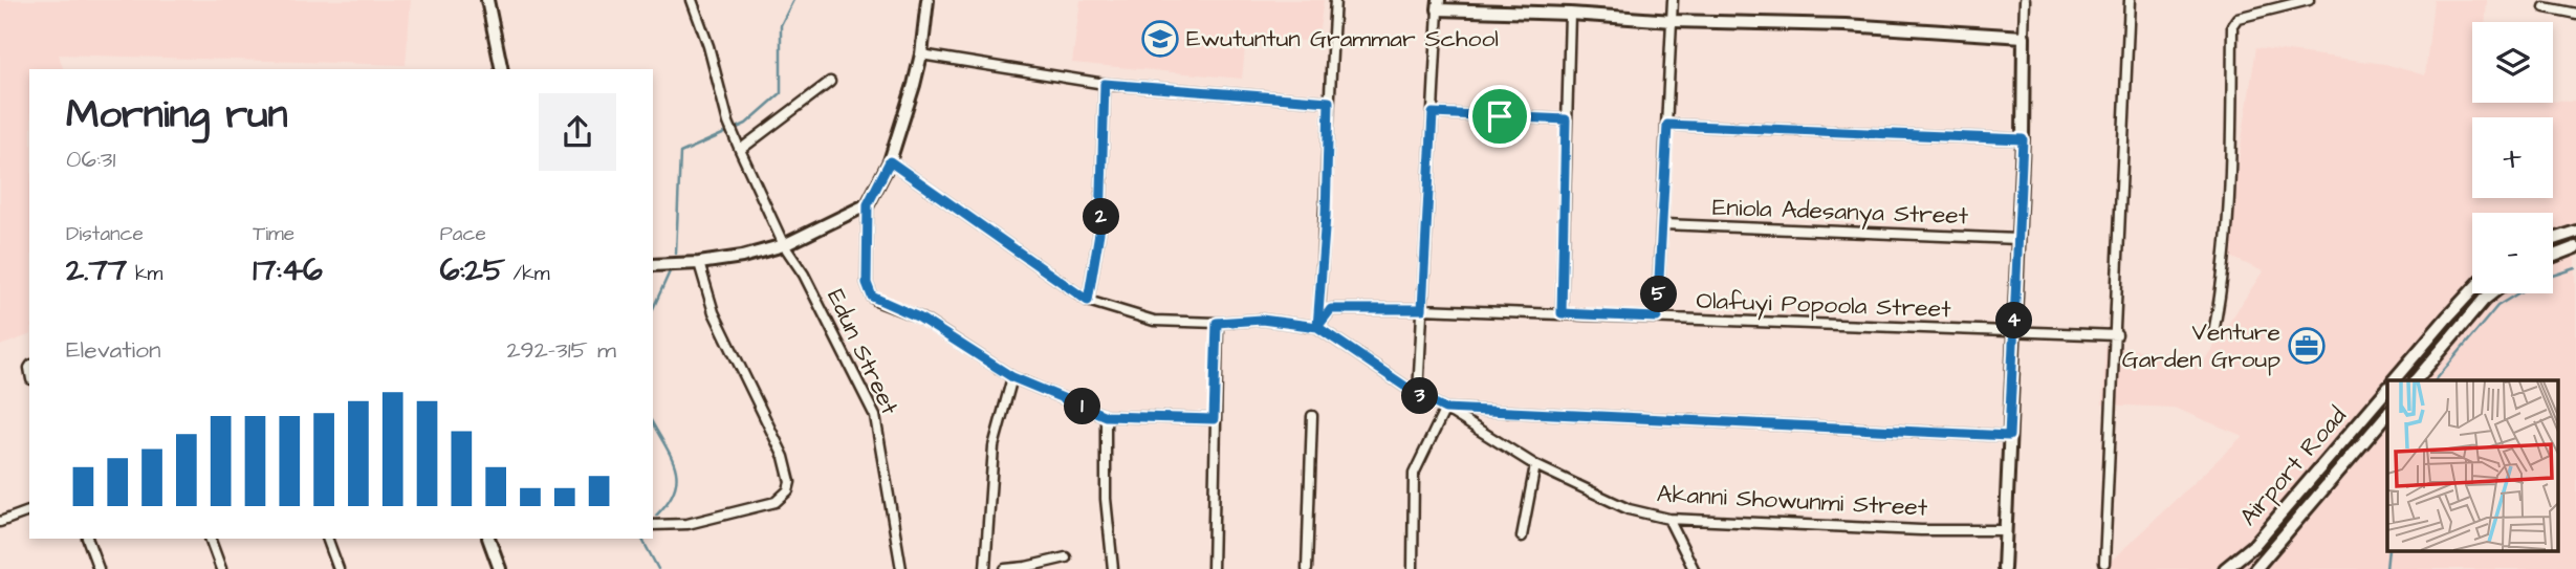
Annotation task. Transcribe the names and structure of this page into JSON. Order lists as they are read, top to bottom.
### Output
{
  "streets": {
    "street": [
      "Eniola Adesanya Street",
      "Olafuyi Popoola Street",
      "Edun Street",
      "Airport Road",
      "Akanni Showunmi Street"
    ]
  },
  "crossings": [
    ["Olafuyi Popoola Street", "Akanni Showunmi Street"]
  ],
  "places": {
    "school or university": ["Ewutuntun Grammar School"],
    "office": ["Venture Garden Group"]
  },
  "page": {
    "map_buttons": ["+", "−"],
    "heading": ["Morning run", "06:31"],
    "stats": [
      ["Distance", "2.77 km"],
      ["Time", "17:46"],
      ["Pace", "6:25 /km"]
    ],
    "pins": [
      "2",
      "5",
      "4",
      "3",
      "1"
    ],
    "chart": ["Elevation", "292–315 m"]
  }
}
